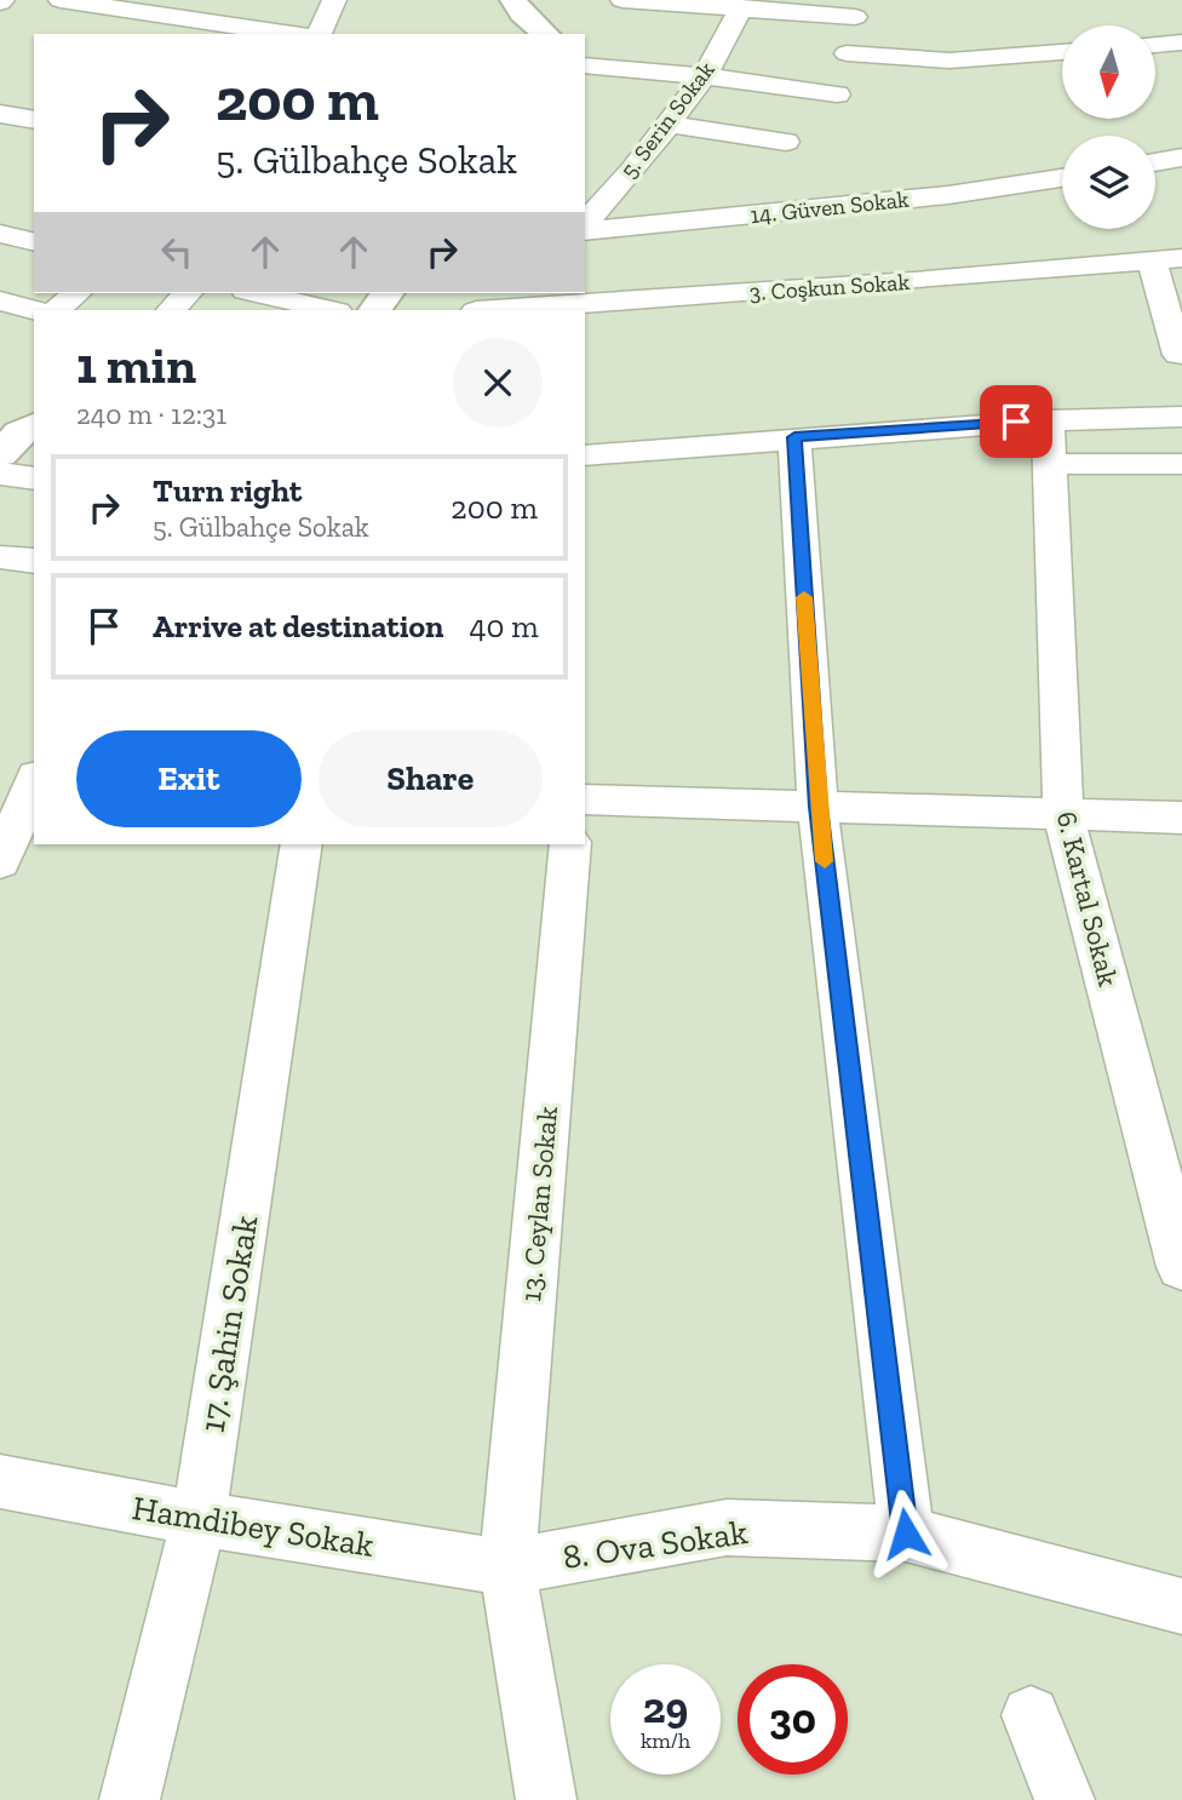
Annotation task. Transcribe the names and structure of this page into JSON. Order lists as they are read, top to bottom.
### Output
{
  "streets": {
    "street": [
      "5. Serin Sokak",
      "14. Güven Sokak",
      "3. Coşkun Sokak",
      "6. Kartal Sokak",
      "13. Ceylan Sokak",
      "17. Şahin Sokak",
      "Hamdibey Sokak",
      "8. Ova Sokak"
    ]
  },
  "crossings": [
    ["13. Ceylan Sokak", "Hamdibey Sokak"],
    ["13. Ceylan Sokak", "8. Ova Sokak"],
    ["17. Şahin Sokak", "Hamdibey Sokak"],
    ["Hamdibey Sokak", "8. Ova Sokak"]
  ],
  "north": "bottom",
  "page": {
    "turn": ["200 m", "5. Gülbahçe Sokak"],
    "heading": ["1 min", "240 m · 12:31"],
    "list": [
      {
        "name": "Turn right",
        "note": "5. Gülbahçe Sokak",
        "value": "200 m"
      },
      {
        "name": "Arrive at destination",
        "value": "40 m"
      }
    ],
    "buttons": ["Exit", "Share"],
    "speed": "29 km/h",
    "limit": "30"
  }
}
